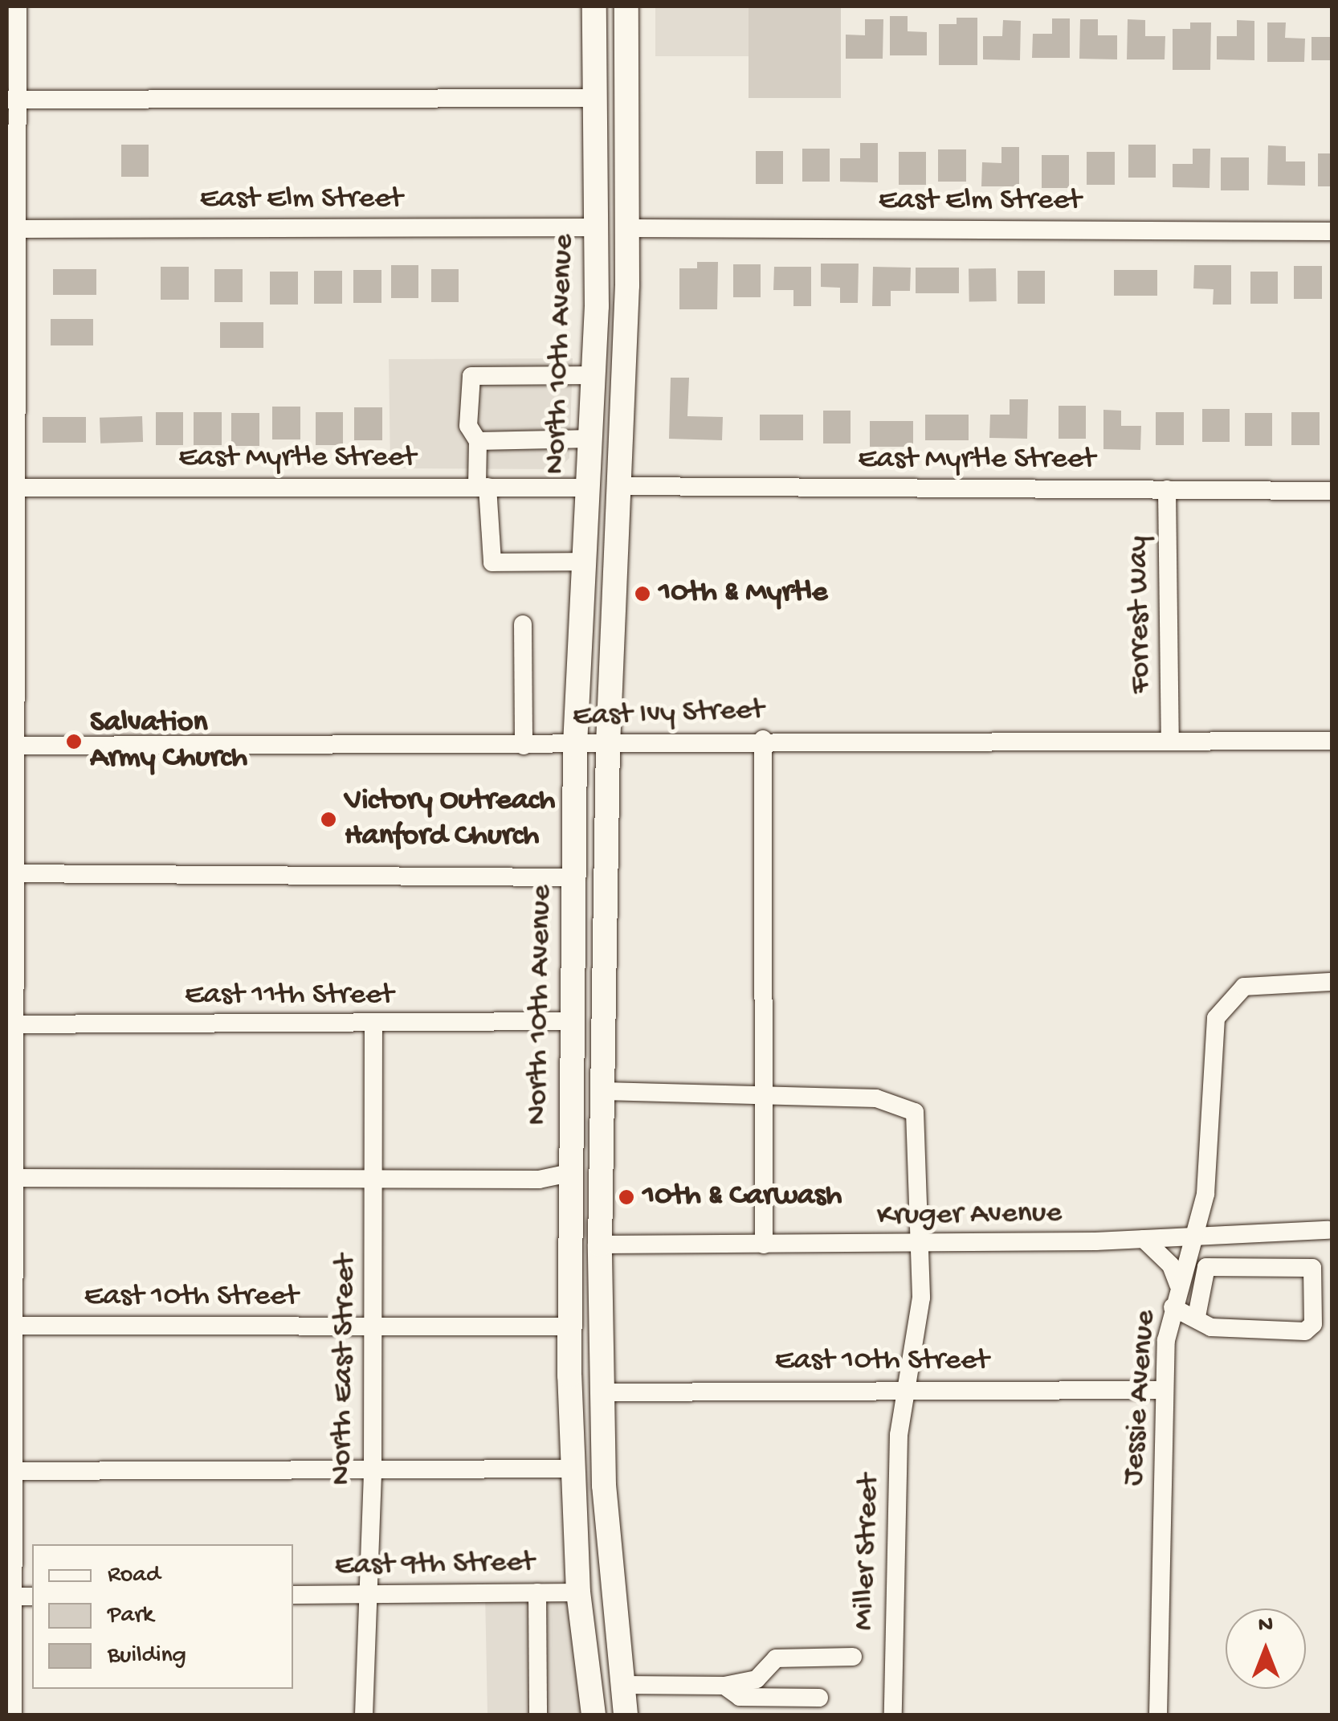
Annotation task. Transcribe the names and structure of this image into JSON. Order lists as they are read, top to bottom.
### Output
{
  "streets": {
    "main road": ["North 10th Avenue"],
    "street": [
      "East Elm Street",
      "East Myrtle Street",
      "Forrest Way",
      "East Ivy Street",
      "East 11th Street",
      "Kruger Avenue",
      "East 10th Street",
      "North East Street",
      "Jessie Avenue",
      "Miller Street",
      "East 9th Street"
    ]
  },
  "crossings": [
    ["East Elm Street", "North 10th Avenue"],
    ["North 10th Avenue", "East Myrtle Street"],
    ["North 10th Avenue", "East Ivy Street"],
    ["North 10th Avenue", "East 11th Street"],
    ["North 10th Avenue", "Kruger Avenue"],
    ["North 10th Avenue", "East 10th Street"],
    ["North 10th Avenue", "East 9th Street"],
    ["East Myrtle Street", "Forrest Way"],
    ["Forrest Way", "East Ivy Street"],
    ["East 11th Street", "North East Street"],
    ["Kruger Avenue", "Jessie Avenue"],
    ["Kruger Avenue", "Miller Street"],
    ["East 10th Street", "North East Street"],
    ["East 10th Street", "Jessie Avenue"],
    ["East 10th Street", "Miller Street"],
    ["North East Street", "East 9th Street"]
  ],
  "places": [
    "10th & Myrtle",
    "Salvation Army Church",
    "Victory Outreach Hanford Church",
    "10th & Carwash"
  ],
  "legend": ["Road", "Park", "Building"],
  "north": "top"
}
